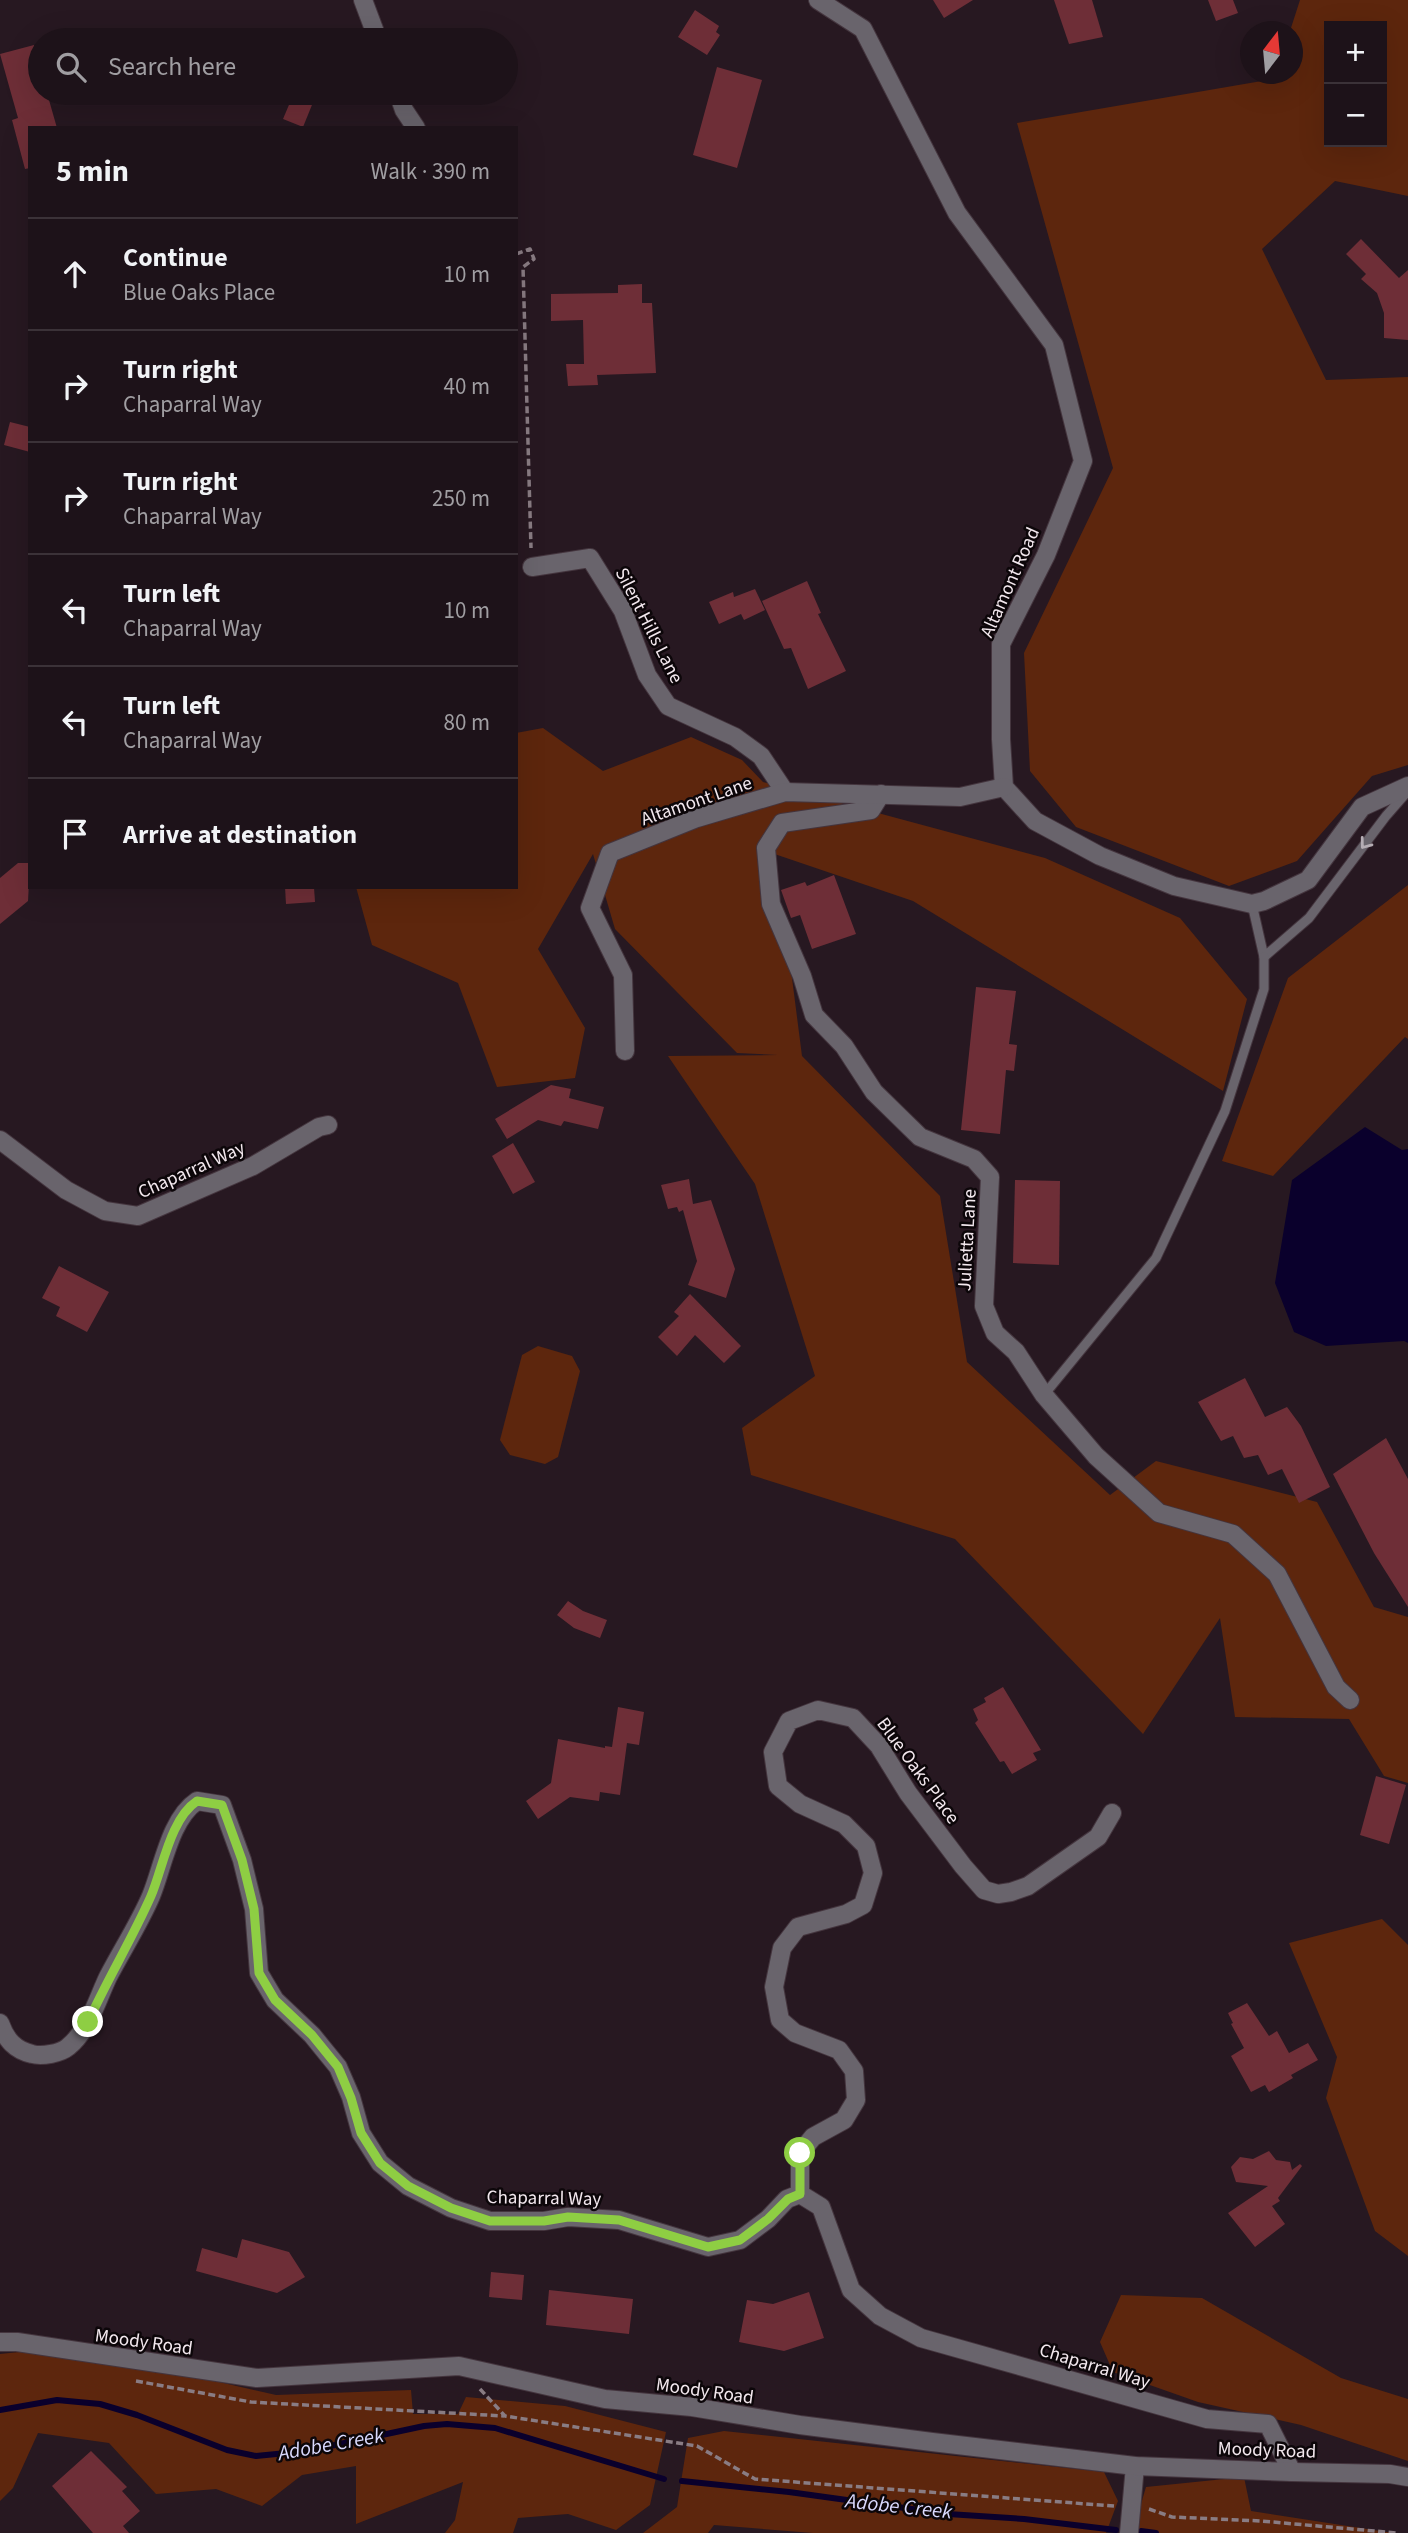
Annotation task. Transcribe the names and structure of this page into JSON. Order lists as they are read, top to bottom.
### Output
{
  "streets": {
    "street": [
      "Altamont Road",
      "Silent Hills Lane",
      "Altamont Lane",
      "Chaparral Way",
      "Julietta Lane",
      "Blue Oaks Place",
      "Moody Road"
    ]
  },
  "crossings": [
    ["Altamont Road", "Altamont Lane"],
    ["Silent Hills Lane", "Altamont Lane"],
    ["Altamont Lane", "Julietta Lane"],
    ["Chaparral Way", "Blue Oaks Place"],
    ["Chaparral Way", "Moody Road"]
  ],
  "water": ["Adobe Creek"],
  "north": "top",
  "page": {
    "map_buttons": ["+", "−"],
    "search": "Search here",
    "heading": ["5 min", "Walk · 390 m"],
    "list": [
      ["Continue", "Blue Oaks Place", "10 m"],
      ["Turn right", "Chaparral Way", "40 m"],
      ["Turn right", "Chaparral Way", "250 m"],
      ["Turn left", "Chaparral Way", "10 m"],
      ["Turn left", "Chaparral Way", "80 m"],
      "Arrive at destination"
    ]
  }
}
